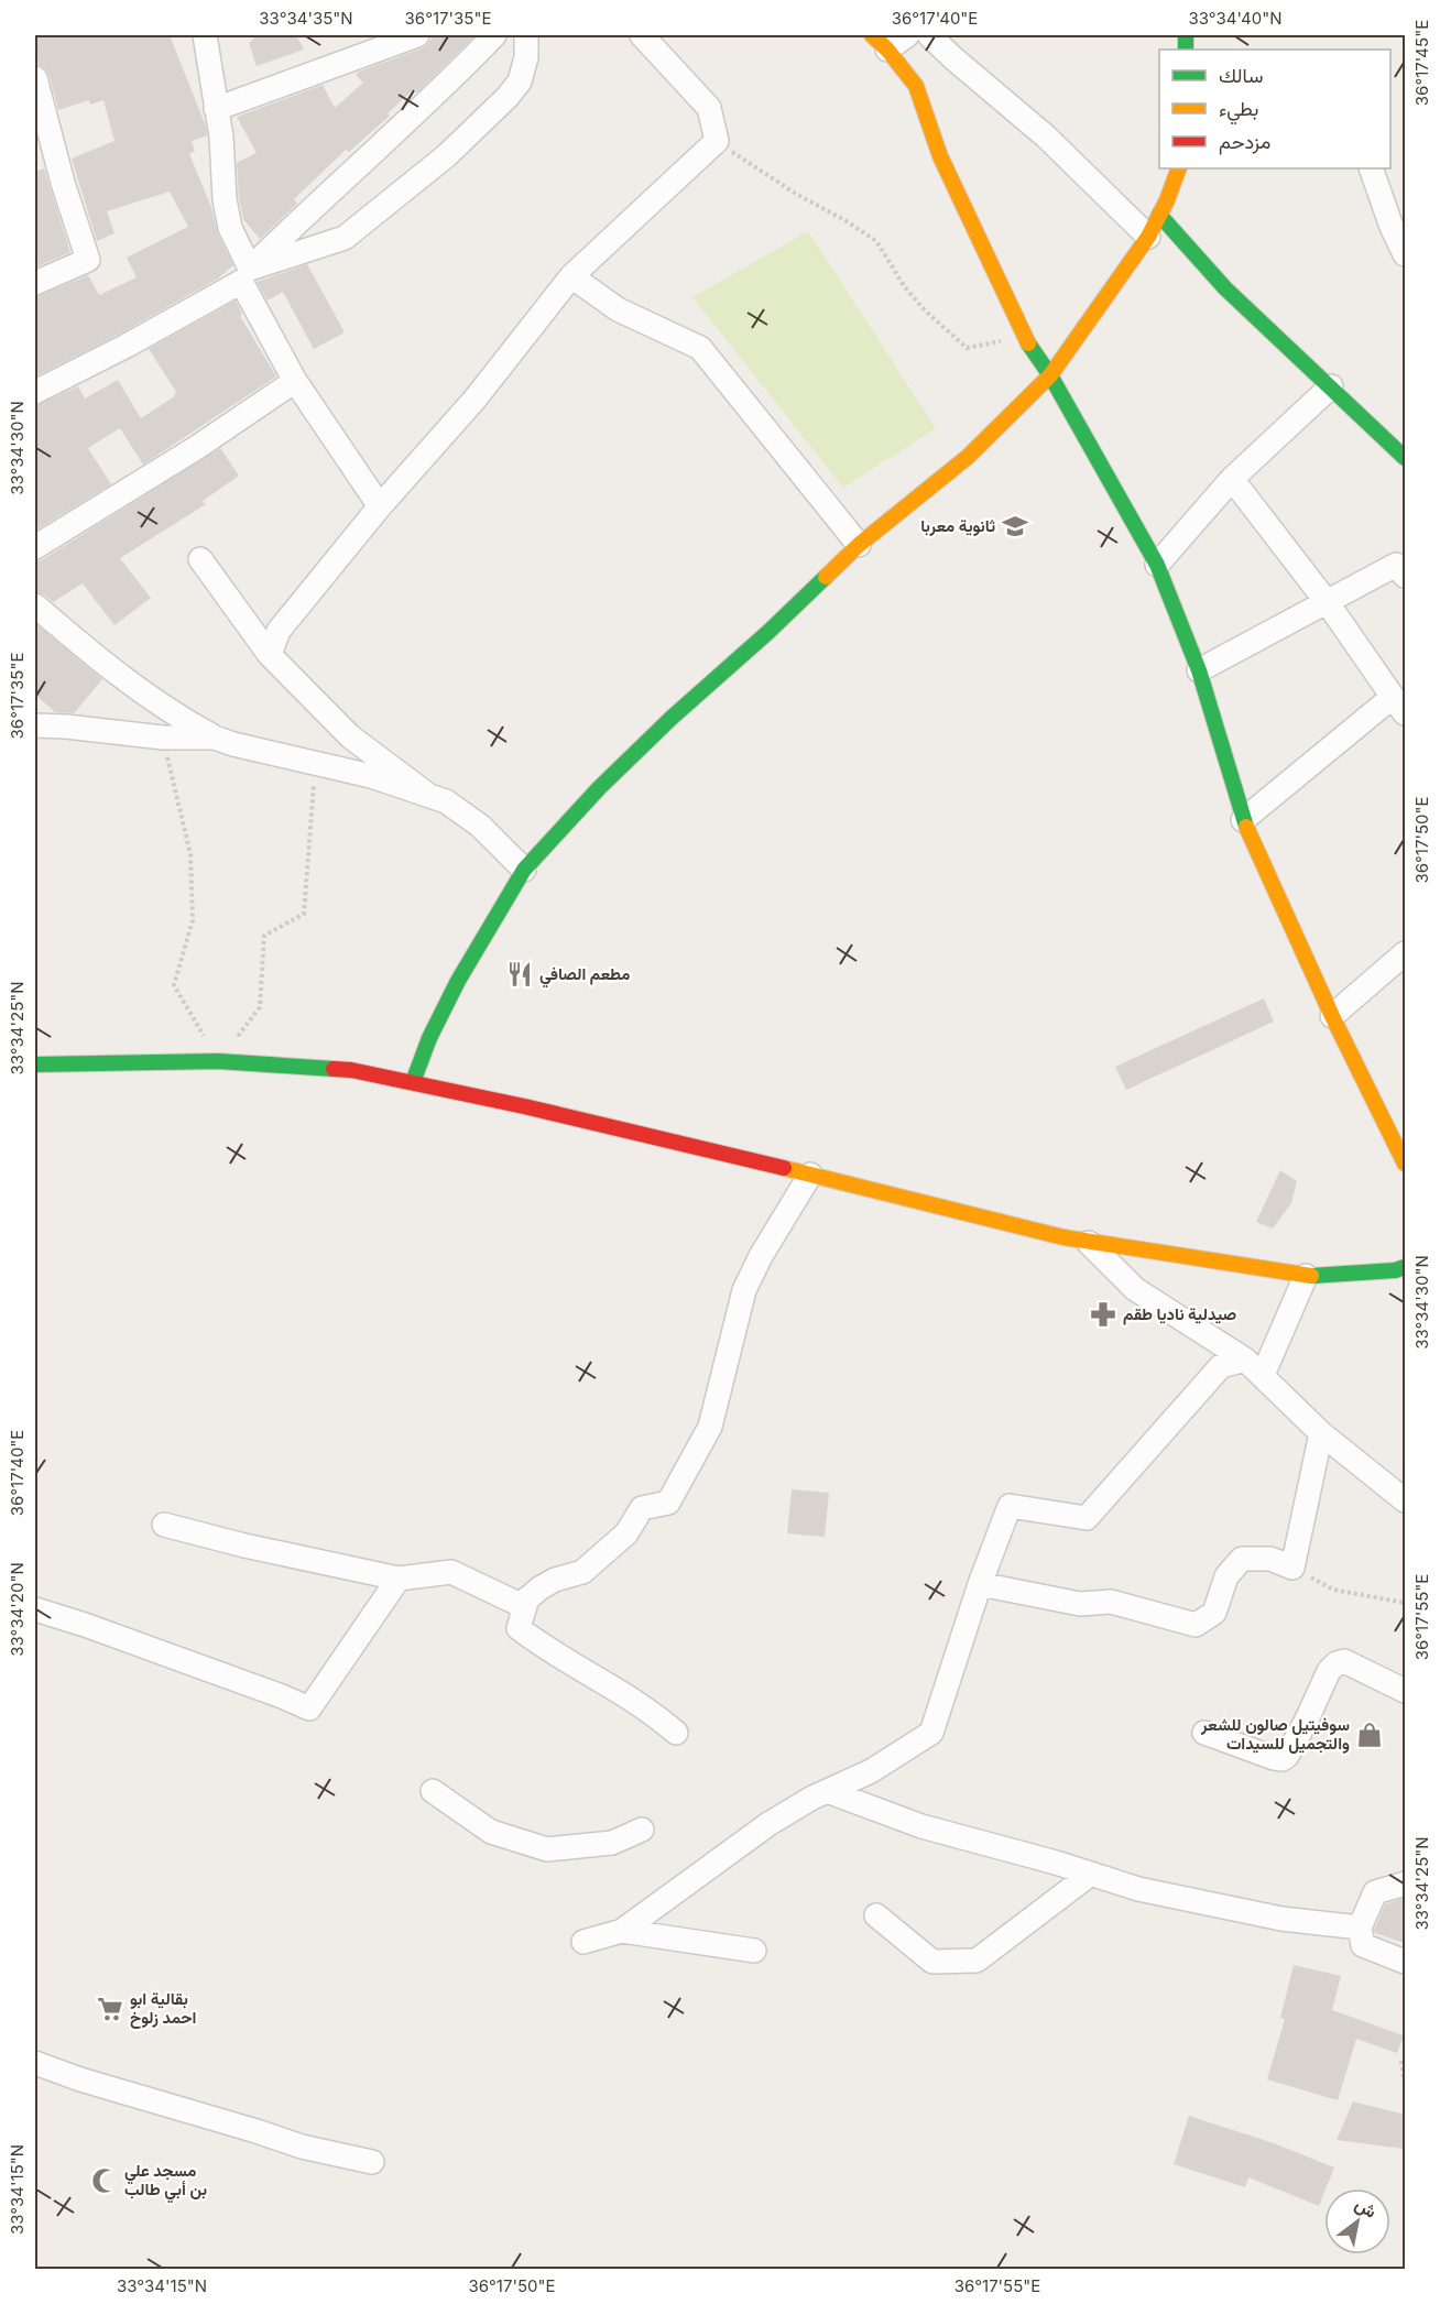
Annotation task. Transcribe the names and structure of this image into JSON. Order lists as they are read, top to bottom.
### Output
{
  "places": {
    "school or university": ["ثانوية معربا"],
    "restaurant": ["مطعم الصافي"],
    "pharmacy": ["صيدلية ناديا طقم"],
    "shop": ["سوفيتيل صالون للشعر والتجميل للسيدات"],
    "supermarket": ["بقالية ابو احمد زلوخ"],
    "mosque": ["مسجد علي بن أبي طالب"]
  },
  "legend": ["سالك", "بطيء", "مزدحم"],
  "north": "top right",
  "coordinates": [
    "33°34'35\"N",
    "36°17'35\"E",
    "36°17'40\"E",
    "33°34'40\"N",
    "36°17'45\"E",
    "33°34'30\"N",
    "36°17'50\"E",
    "33°34'25\"N",
    "33°34'20\"N",
    "36°17'55\"E",
    "33°34'15\"N"
  ]
}
